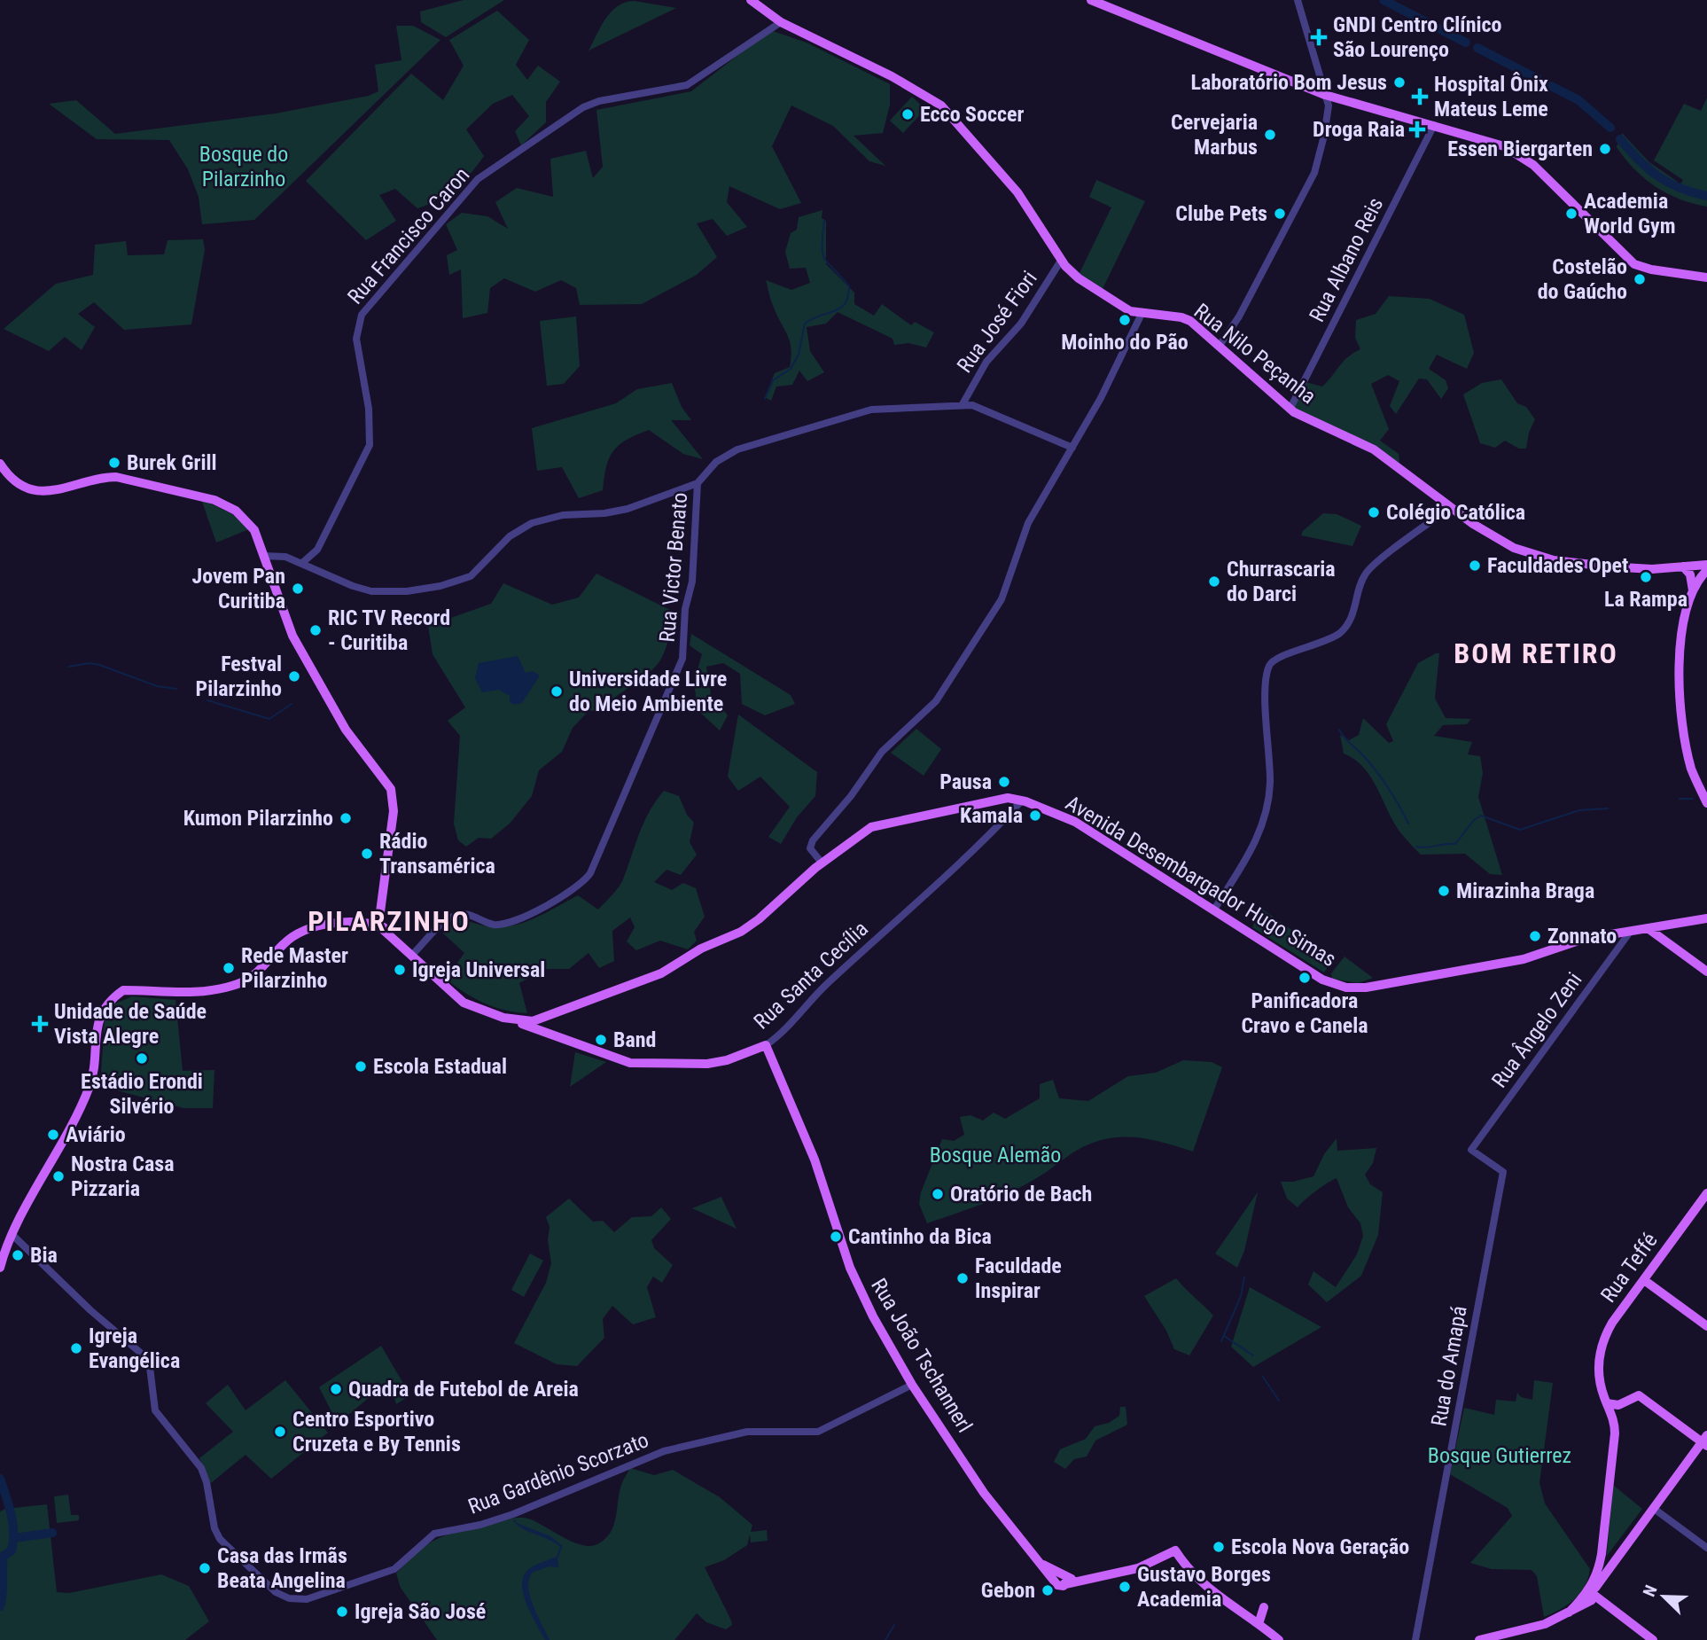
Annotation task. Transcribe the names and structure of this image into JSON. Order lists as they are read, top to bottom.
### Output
{
  "streets": {
    "main road": [
      "Rua Nilo Peçanha",
      "Avenida Desembargador Hugo Simas",
      "Rua Santa Cecília",
      "Rua Teffé",
      "Rua João Tschannerl"
    ],
    "street": [
      "Rua Francisco Caron",
      "Rua Albano Reis",
      "Rua José Fiori",
      "Rua Victor Benato",
      "Rua Ângelo Zeni",
      "Rua do Amapá",
      "Rua Gardênio Scorzato"
    ]
  },
  "crossings": [
    ["Rua Francisco Caron", "Rua Nilo Peçanha"],
    ["Rua Albano Reis", "Rua Nilo Peçanha"],
    ["Rua José Fiori", "Rua Nilo Peçanha"],
    ["Rua Victor Benato", "Avenida Desembargador Hugo Simas"],
    ["Avenida Desembargador Hugo Simas", "Rua Santa Cecília"],
    ["Avenida Desembargador Hugo Simas", "Rua Ângelo Zeni"],
    ["Rua Santa Cecília", "Rua João Tschannerl"],
    ["Rua Ângelo Zeni", "Rua do Amapá"],
    ["Rua João Tschannerl", "Rua Gardênio Scorzato"]
  ],
  "districts": ["BOM RETIRO", "PILARZINHO"],
  "parks": ["Bosque do Pilarzinho", "Bosque Alemão", "Bosque Gutierrez"],
  "places": {
    "health": [
      "GNDI Centro Clínico São Lourenço",
      "Hospital Ônix Mateus Leme",
      "Droga Raia",
      "Unidade de Saúde Vista Alegre"
    ],
    "other": [
      "Laboratório Bom Jesus",
      "Ecco Soccer",
      "Cervejaria Marbus",
      "Essen Biergarten",
      "Clube Pets",
      "Academia World Gym",
      "Costelão do Gaúcho",
      "Moinho do Pão",
      "Burek Grill",
      "Colégio Católica",
      "Faculdades Opet",
      "La Rampa",
      "Churrascaria do Darci",
      "Jovem Pan Curitiba",
      "RIC TV Record - Curitiba",
      "Festval Pilarzinho",
      "Universidade Livre do Meio Ambiente",
      "Pausa",
      "Kamala",
      "Kumon Pilarzinho",
      "Rádio Transamérica",
      "Mirazinha Braga",
      "Zonnato",
      "Rede Master Pilarzinho",
      "Igreja Universal",
      "Panificadora Cravo e Canela",
      "Band",
      "Estádio Erondi Silvério",
      "Escola Estadual",
      "Aviário",
      "Nostra Casa Pizzaria",
      "Oratório de Bach",
      "Cantinho da Bica",
      "Bia",
      "Faculdade Inspirar",
      "Igreja Evangélica",
      "Quadra de Futebol de Areia",
      "Centro Esportivo Cruzeta e By Tennis",
      "Escola Nova Geração",
      "Casa das Irmãs Beata Angelina",
      "Gustavo Borges Academia",
      "Gebon",
      "Igreja São José"
    ]
  },
  "north": "top left"
}
